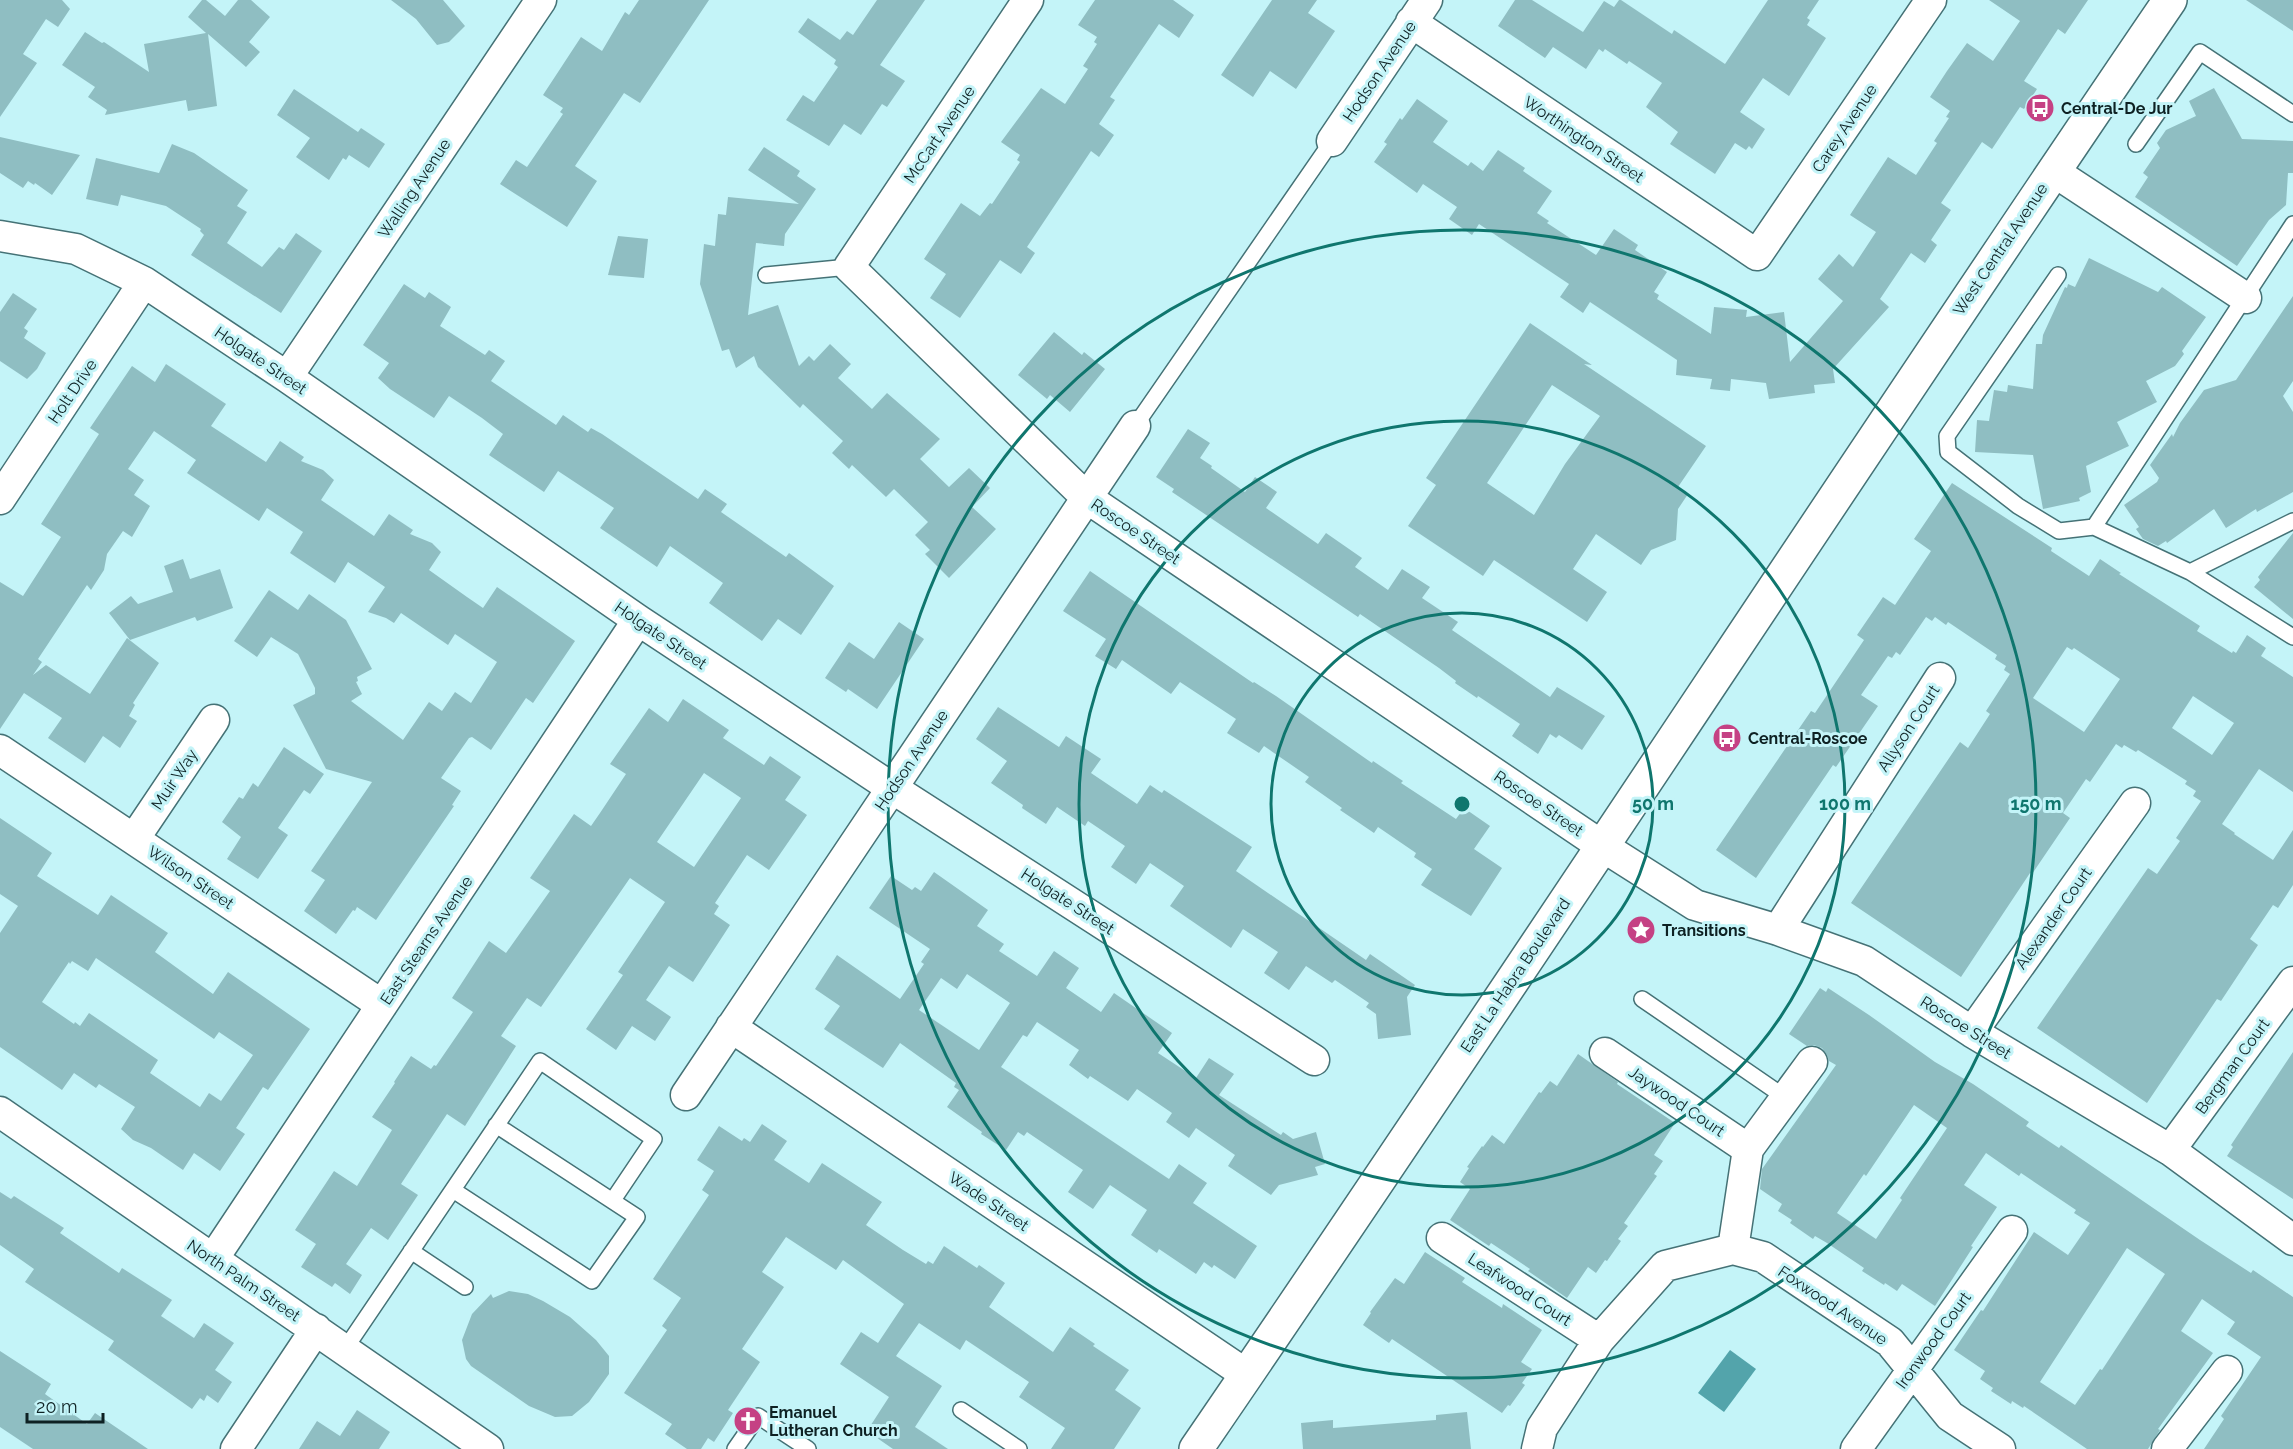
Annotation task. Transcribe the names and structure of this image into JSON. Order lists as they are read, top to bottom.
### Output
{
  "streets": {
    "main road": ["West Central Avenue", "East La Habra Boulevard"],
    "street": [
      "Hodson Avenue",
      "Carey Avenue",
      "McCart Avenue",
      "Worthington Street",
      "Walling Avenue",
      "Holgate Street",
      "Holt Drive",
      "Roscoe Street",
      "Allyson Court",
      "Muir Way",
      "Wilson Street",
      "Alexander Court",
      "East Stearns Avenue",
      "Bergman Court",
      "Jaywood Court",
      "Wade Street",
      "North Palm Street",
      "Leafwood Court",
      "Foxwood Avenue",
      "Ironwood Court"
    ]
  },
  "crossings": [
    ["Hodson Avenue", "Worthington Street"],
    ["Hodson Avenue", "Holgate Street"],
    ["Hodson Avenue", "Roscoe Street"],
    ["Hodson Avenue", "Wade Street"],
    ["Carey Avenue", "Worthington Street"],
    ["McCart Avenue", "Roscoe Street"],
    ["Walling Avenue", "Holgate Street"],
    ["West Central Avenue", "East La Habra Boulevard"],
    ["Holgate Street", "Holt Drive"],
    ["Holgate Street", "East Stearns Avenue"],
    ["Roscoe Street", "Allyson Court"],
    ["Roscoe Street", "Alexander Court"],
    ["Roscoe Street", "East La Habra Boulevard"],
    ["Roscoe Street", "Bergman Court"],
    ["Muir Way", "Wilson Street"],
    ["Wilson Street", "East Stearns Avenue"],
    ["East Stearns Avenue", "North Palm Street"],
    ["East La Habra Boulevard", "Wade Street"],
    ["Foxwood Avenue", "Ironwood Court"]
  ],
  "places": {
    "bus stop": ["Central-De Jur", "Central-Roscoe"],
    "place": ["Transitions"],
    "church": ["Emanuel Lutheran Church"]
  },
  "scale_bar": "20 m",
  "rings": ["50 m", "100 m", "150 m"]
}
